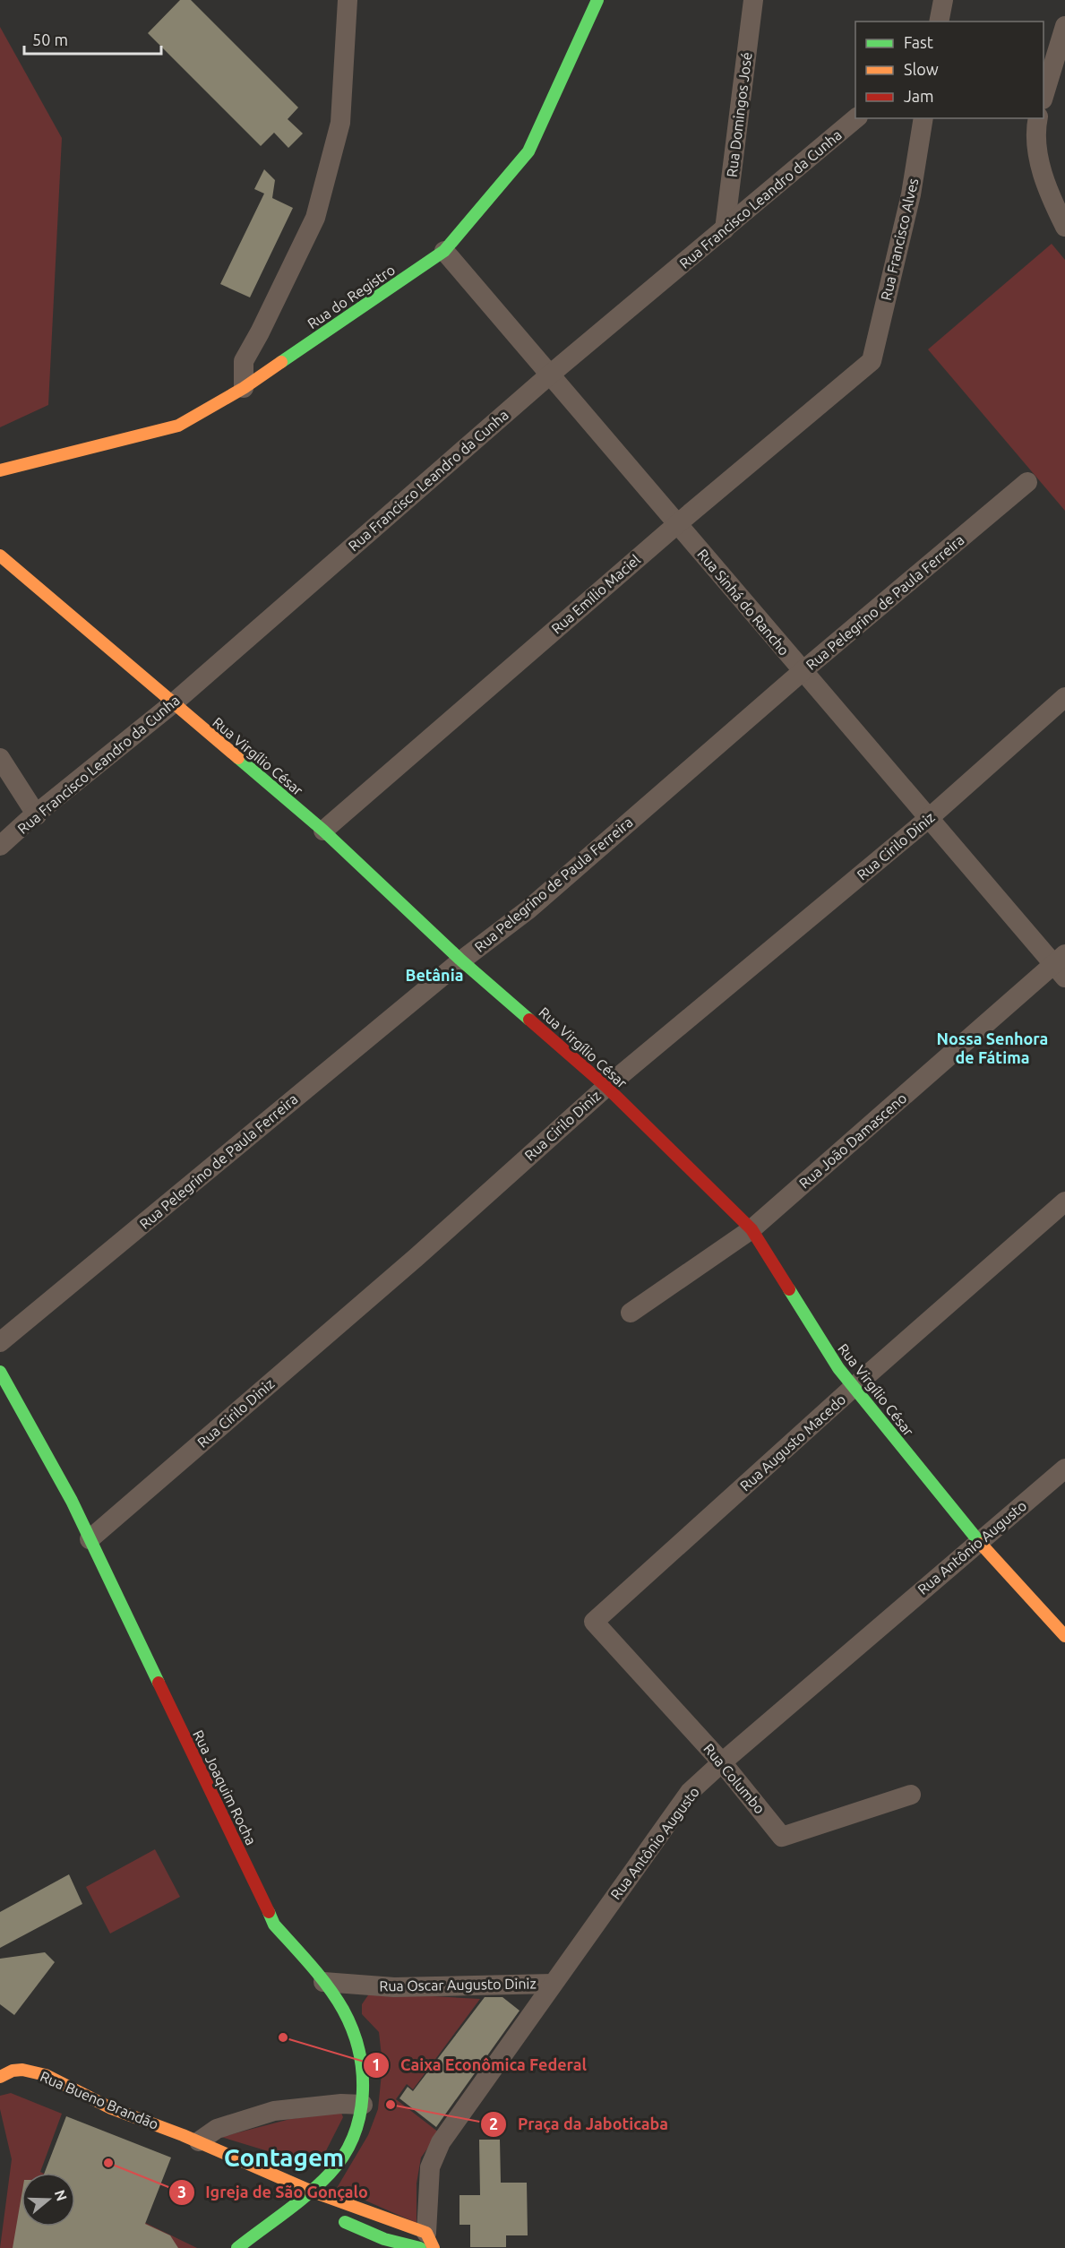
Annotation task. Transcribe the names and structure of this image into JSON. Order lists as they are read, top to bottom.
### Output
{
  "streets": {
    "street": [
      "Rua Domingos José",
      "Rua Francisco Leandro da Cunha",
      "Rua Francisco Alves",
      "Rua do Registro",
      "Rua Emílio Maciel",
      "Rua Sinhá do Rancho",
      "Rua Pelegrino de Paula Ferreira",
      "Rua Virgílio César",
      "Rua Cirilo Diniz",
      "Rua João Damasceno",
      "Rua Augusto Macedo",
      "Rua Antônio Augusto",
      "Rua Columbo",
      "Rua Joaquim Rocha",
      "Rua Oscar Augusto Diniz",
      "Rua Bueno Brandão"
    ]
  },
  "crossings": [
    ["Rua Domingos José", "Rua Francisco Leandro da Cunha"],
    ["Rua Francisco Leandro da Cunha", "Rua Sinhá do Rancho"],
    ["Rua Francisco Leandro da Cunha", "Rua Virgílio César"],
    ["Rua Francisco Alves", "Rua Emílio Maciel"],
    ["Rua do Registro", "Rua Sinhá do Rancho"],
    ["Rua Emílio Maciel", "Rua Sinhá do Rancho"],
    ["Rua Emílio Maciel", "Rua Virgílio César"],
    ["Rua Sinhá do Rancho", "Rua Pelegrino de Paula Ferreira"],
    ["Rua Sinhá do Rancho", "Rua Cirilo Diniz"],
    ["Rua Sinhá do Rancho", "Rua João Damasceno"],
    ["Rua Pelegrino de Paula Ferreira", "Rua Virgílio César"],
    ["Rua Virgílio César", "Rua Cirilo Diniz"],
    ["Rua Virgílio César", "Rua João Damasceno"],
    ["Rua Virgílio César", "Rua Augusto Macedo"],
    ["Rua Virgílio César", "Rua Antônio Augusto"],
    ["Rua Cirilo Diniz", "Rua Joaquim Rocha"],
    ["Rua Augusto Macedo", "Rua Columbo"],
    ["Rua Antônio Augusto", "Rua Columbo"],
    ["Rua Antônio Augusto", "Rua Oscar Augusto Diniz"],
    ["Rua Antônio Augusto", "Rua Bueno Brandão"],
    ["Rua Joaquim Rocha", "Rua Oscar Augusto Diniz"],
    ["Rua Joaquim Rocha", "Rua Bueno Brandão"]
  ],
  "districts": ["Betânia", "Nossa Senhora de Fátima", "Contagem"],
  "places": ["Caixa Econômica Federal", "Praça da Jaboticaba", "Igreja de São Gonçalo"],
  "legend": ["Fast", "Slow", "Jam"],
  "scale_bar": "50 m",
  "north": "right"
}
